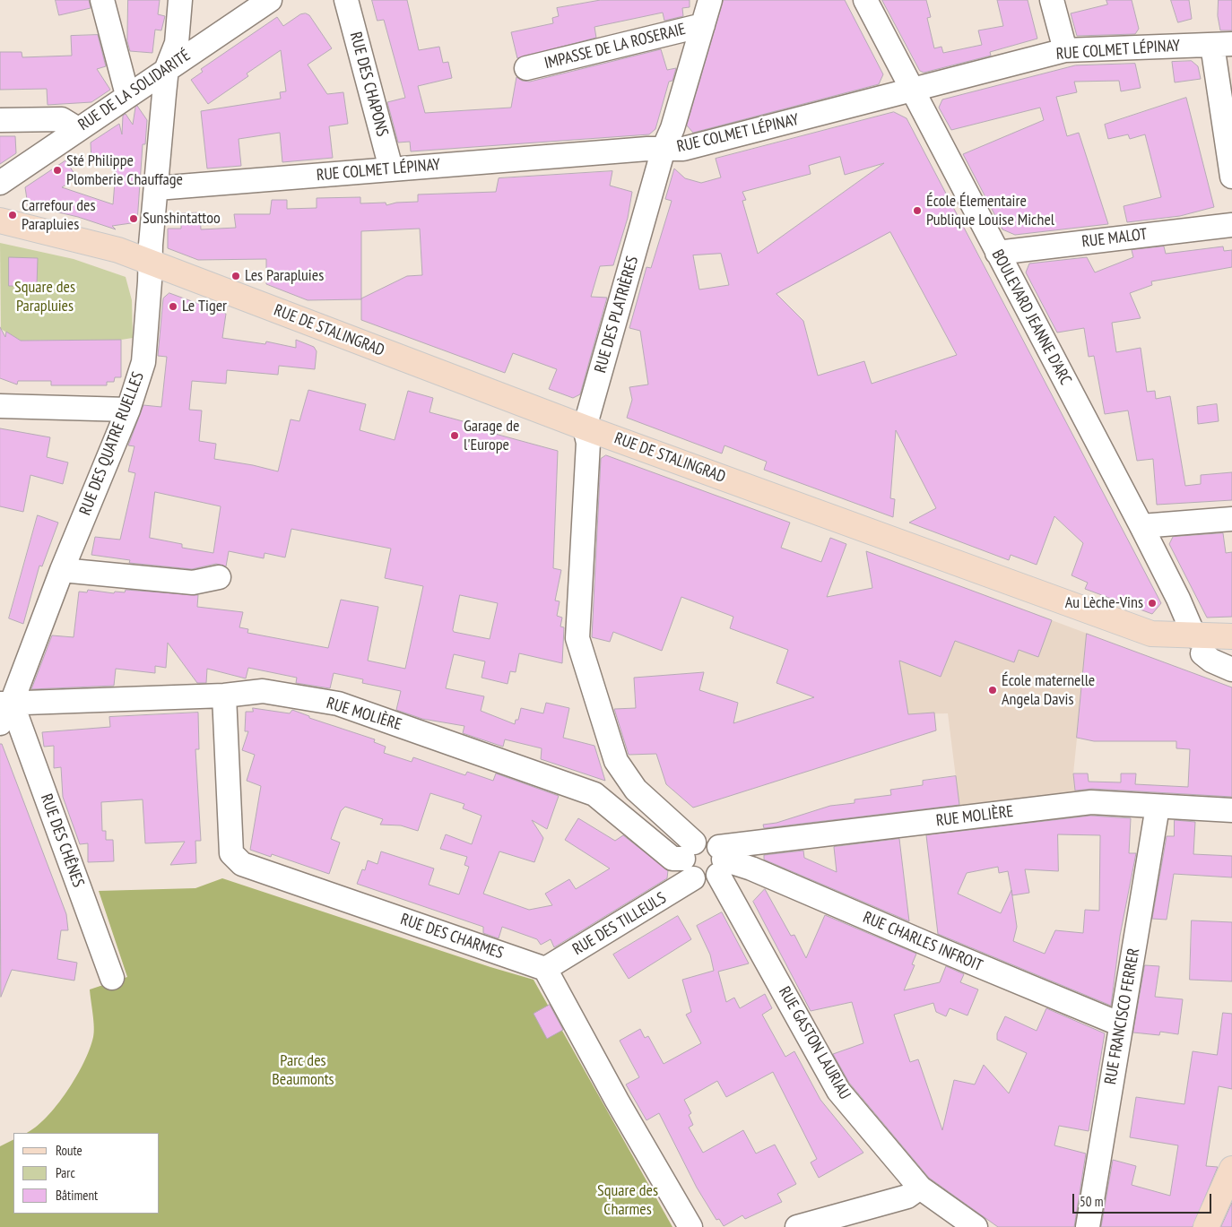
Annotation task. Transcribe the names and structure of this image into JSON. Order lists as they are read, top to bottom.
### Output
{
  "streets": {
    "main road": ["RUE DE STALINGRAD"],
    "street": [
      "IMPASSE DE LA ROSERAIE",
      "RUE COLMET LÉPINAY",
      "RUE DES CHAPONS",
      "RUE DE LA SOLIDARITÉ",
      "RUE MALOT",
      "RUE DES PLATRIÈRES",
      "BOULEVARD JEANNE D'ARC",
      "RUE DES QUATRE RUELLES",
      "RUE MOLIÈRE",
      "RUE DES CHÊNES",
      "RUE DES TILLEULS",
      "RUE DES CHARMES",
      "RUE CHARLES INFROIT",
      "RUE FRANCISCO FERRER",
      "RUE GASTON LAURIAU"
    ]
  },
  "crossings": [
    ["IMPASSE DE LA ROSERAIE", "RUE DES PLATRIÈRES"],
    ["RUE COLMET LÉPINAY", "RUE DES CHAPONS"],
    ["RUE COLMET LÉPINAY", "RUE DES PLATRIÈRES"],
    ["RUE COLMET LÉPINAY", "BOULEVARD JEANNE D'ARC"],
    ["RUE COLMET LÉPINAY", "RUE DES QUATRE RUELLES"],
    ["RUE DE LA SOLIDARITÉ", "RUE DES QUATRE RUELLES"],
    ["RUE MALOT", "BOULEVARD JEANNE D'ARC"],
    ["RUE DES PLATRIÈRES", "RUE DE STALINGRAD"],
    ["RUE DES PLATRIÈRES", "RUE MOLIÈRE"],
    ["RUE DES PLATRIÈRES", "RUE DES TILLEULS"],
    ["RUE DES PLATRIÈRES", "RUE CHARLES INFROIT"],
    ["BOULEVARD JEANNE D'ARC", "RUE DE STALINGRAD"],
    ["RUE DE STALINGRAD", "RUE DES QUATRE RUELLES"],
    ["RUE DES QUATRE RUELLES", "RUE MOLIÈRE"],
    ["RUE DES QUATRE RUELLES", "RUE DES CHÊNES"],
    ["RUE MOLIÈRE", "RUE DES CHÊNES"],
    ["RUE MOLIÈRE", "RUE DES TILLEULS"],
    ["RUE MOLIÈRE", "RUE DES CHARMES"],
    ["RUE MOLIÈRE", "RUE CHARLES INFROIT"],
    ["RUE MOLIÈRE", "RUE FRANCISCO FERRER"],
    ["RUE MOLIÈRE", "RUE GASTON LAURIAU"],
    ["RUE DES TILLEULS", "RUE DES CHARMES"],
    ["RUE DES TILLEULS", "RUE CHARLES INFROIT"],
    ["RUE CHARLES INFROIT", "RUE FRANCISCO FERRER"],
    ["RUE CHARLES INFROIT", "RUE GASTON LAURIAU"]
  ],
  "parks": ["Square des Parapluies", "Parc des Beaumonts", "Square des Charmes"],
  "places": [
    "Sté Philippe Plomberie Chauffage",
    "École Élementaire Publique Louise Michel",
    "Carrefour des Parapluies",
    "Sunshintattoo",
    "Les Parapluies",
    "Le Tiger",
    "Garage de l'Europe",
    "Au Lèche-Vins",
    "École maternelle Angela Davis"
  ],
  "legend": ["Route", "Parc", "Bâtiment"],
  "scale_bar": "50 m"
}
